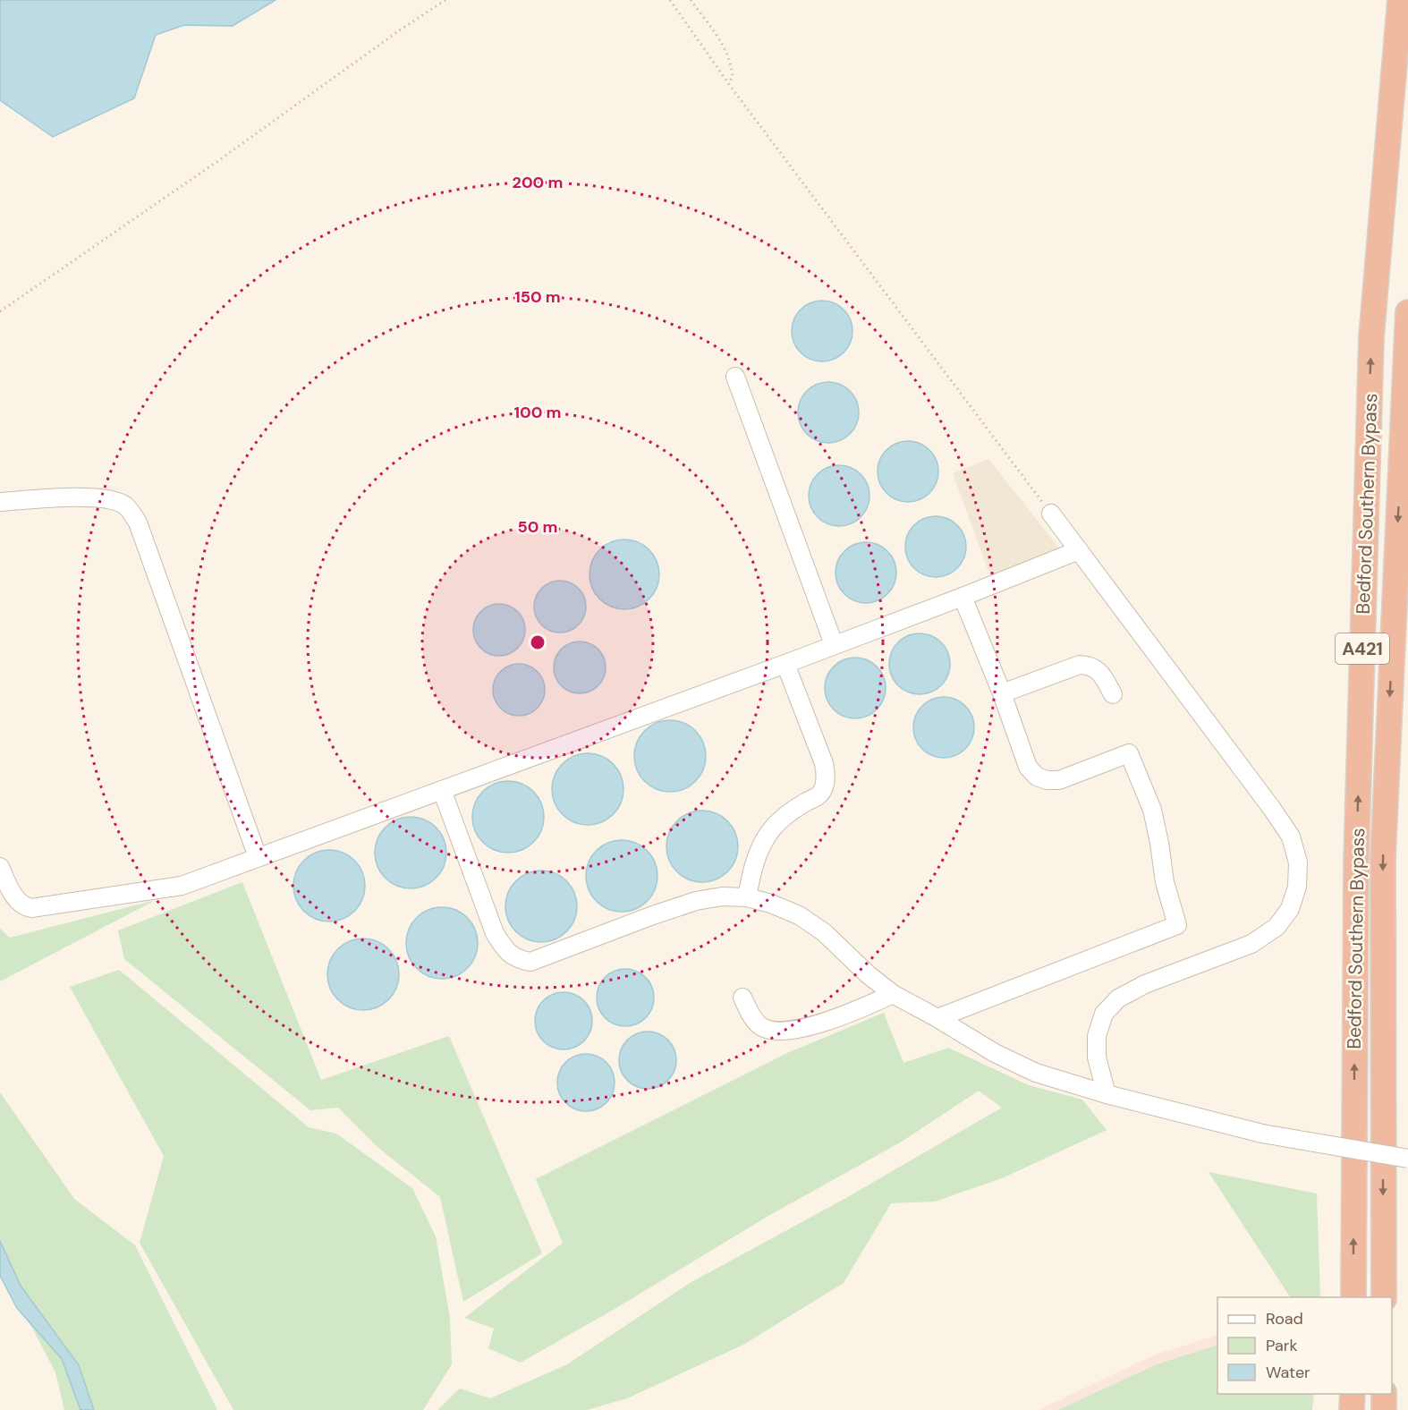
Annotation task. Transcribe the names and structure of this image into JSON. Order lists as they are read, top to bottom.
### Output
{
  "streets": {
    "highway": ["Bedford Southern Bypass", "A421"]
  },
  "legend": ["Road", "Park", "Water"],
  "rings": [
    "200 m",
    "150 m",
    "100 m",
    "50 m"
  ]
}
